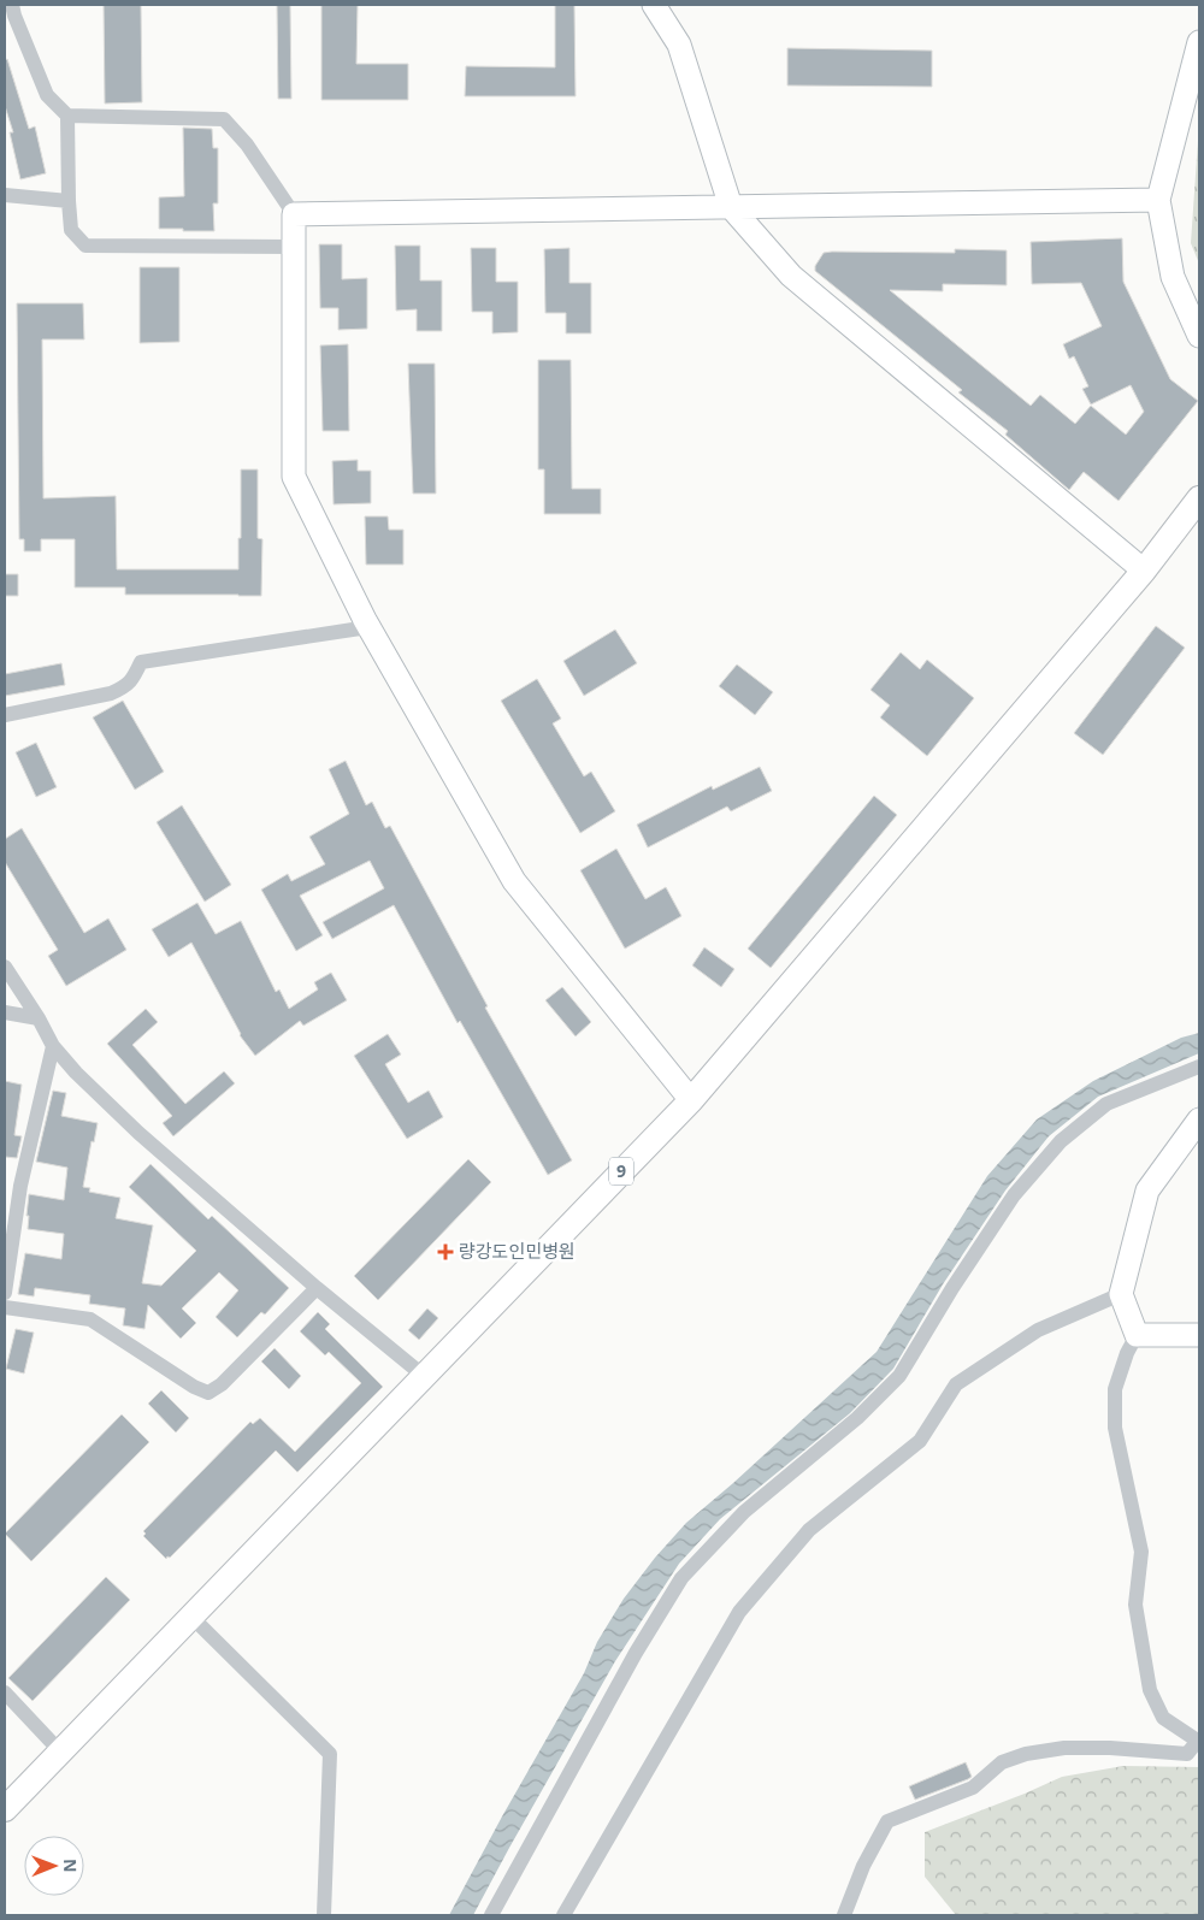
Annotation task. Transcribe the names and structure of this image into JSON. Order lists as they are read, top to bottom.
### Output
{
  "streets": {
    "main road": ["9"]
  },
  "places": {
    "health": ["량강도인민병원"]
  },
  "north": "right"
}
